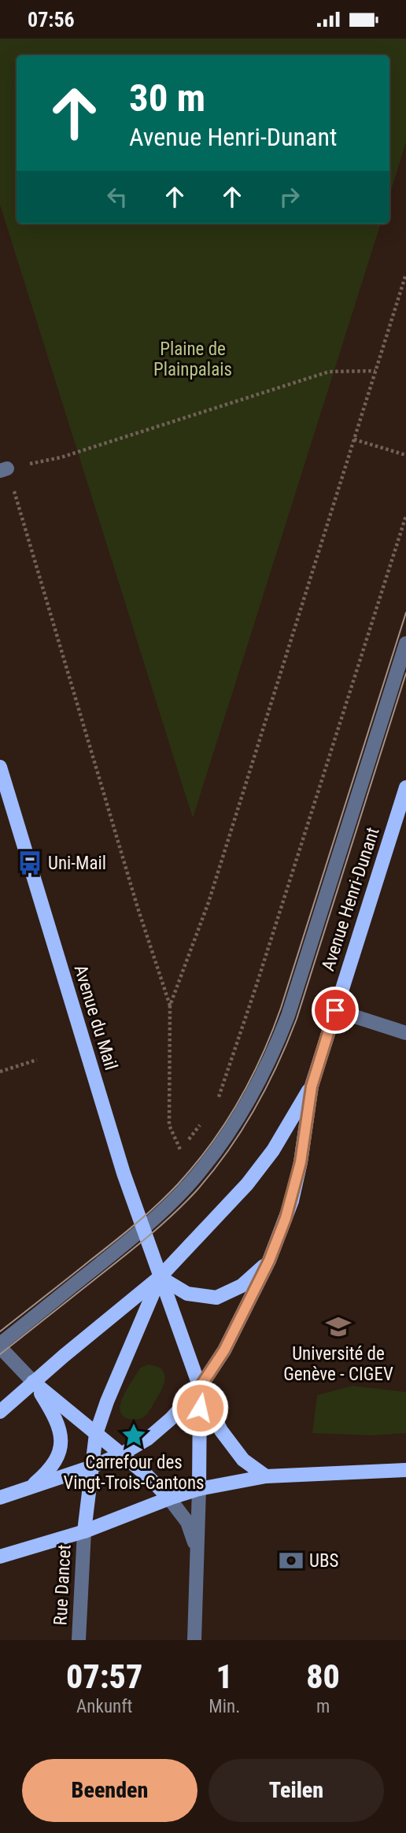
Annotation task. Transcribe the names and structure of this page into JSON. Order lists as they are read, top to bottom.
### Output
{
  "streets": {
    "main road": ["Avenue Henri-Dunant", "Avenue du Mail"],
    "street": ["Rue Dancet"]
  },
  "crossings": [
    ["Avenue Henri-Dunant", "Avenue du Mail"]
  ],
  "parks": ["Plaine de Plainpalais"],
  "places": {
    "bus stop": ["Uni-Mail"],
    "school or university": ["Université de Genève - CIGEV"],
    "place": ["Carrefour des Vingt-Trois-Cantons"],
    "bank": ["UBS"]
  },
  "page": {
    "status": "07:56",
    "turn": ["30 m", "Avenue Henri-Dunant"],
    "eta": [
      "07:57",
      "Ankunft",
      "1",
      "Min.",
      "80",
      "m"
    ],
    "buttons": ["Beenden", "Teilen"]
  }
}
